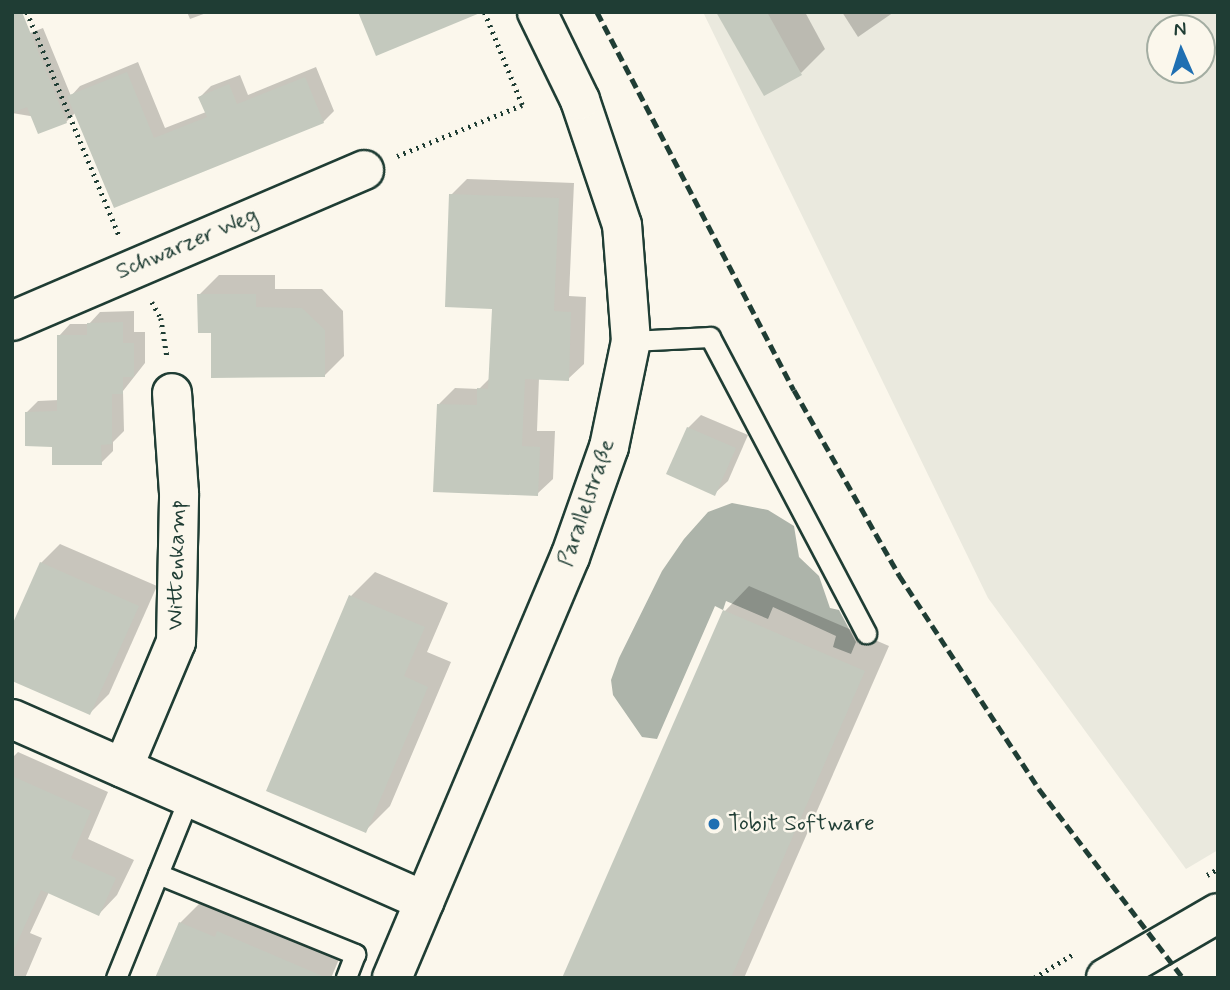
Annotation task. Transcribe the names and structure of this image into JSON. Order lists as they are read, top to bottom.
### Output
{
  "streets": {
    "street": ["Schwarzer Weg", "Parallelstraße", "Wittenkamp"]
  },
  "places": ["Tobit Software"],
  "north": "top"
}
